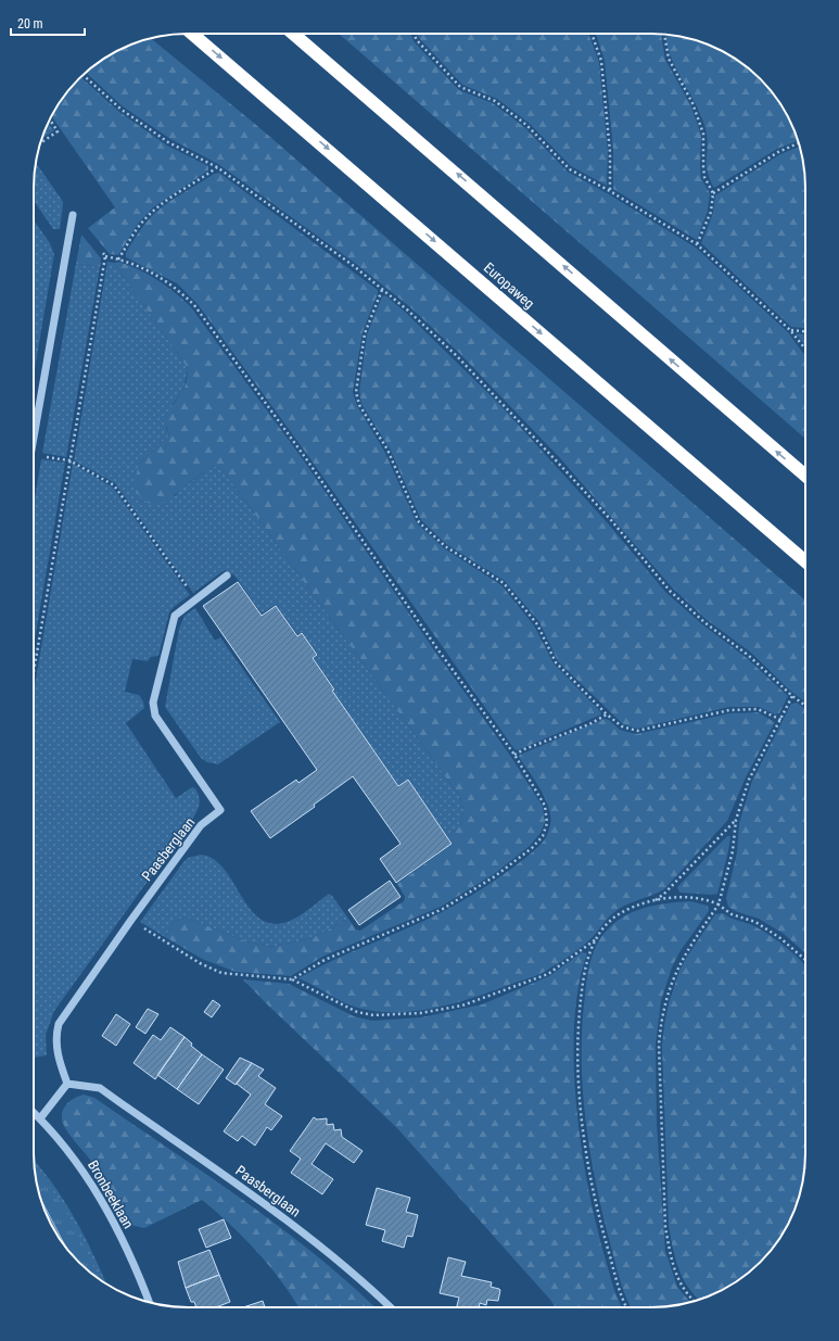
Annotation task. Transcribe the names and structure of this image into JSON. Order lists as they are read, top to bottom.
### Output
{
  "streets": {
    "highway": ["Europaweg"],
    "street": ["Paasberglaan", "Bronbeeklaan"]
  },
  "scale_bar": "20 m"
}
